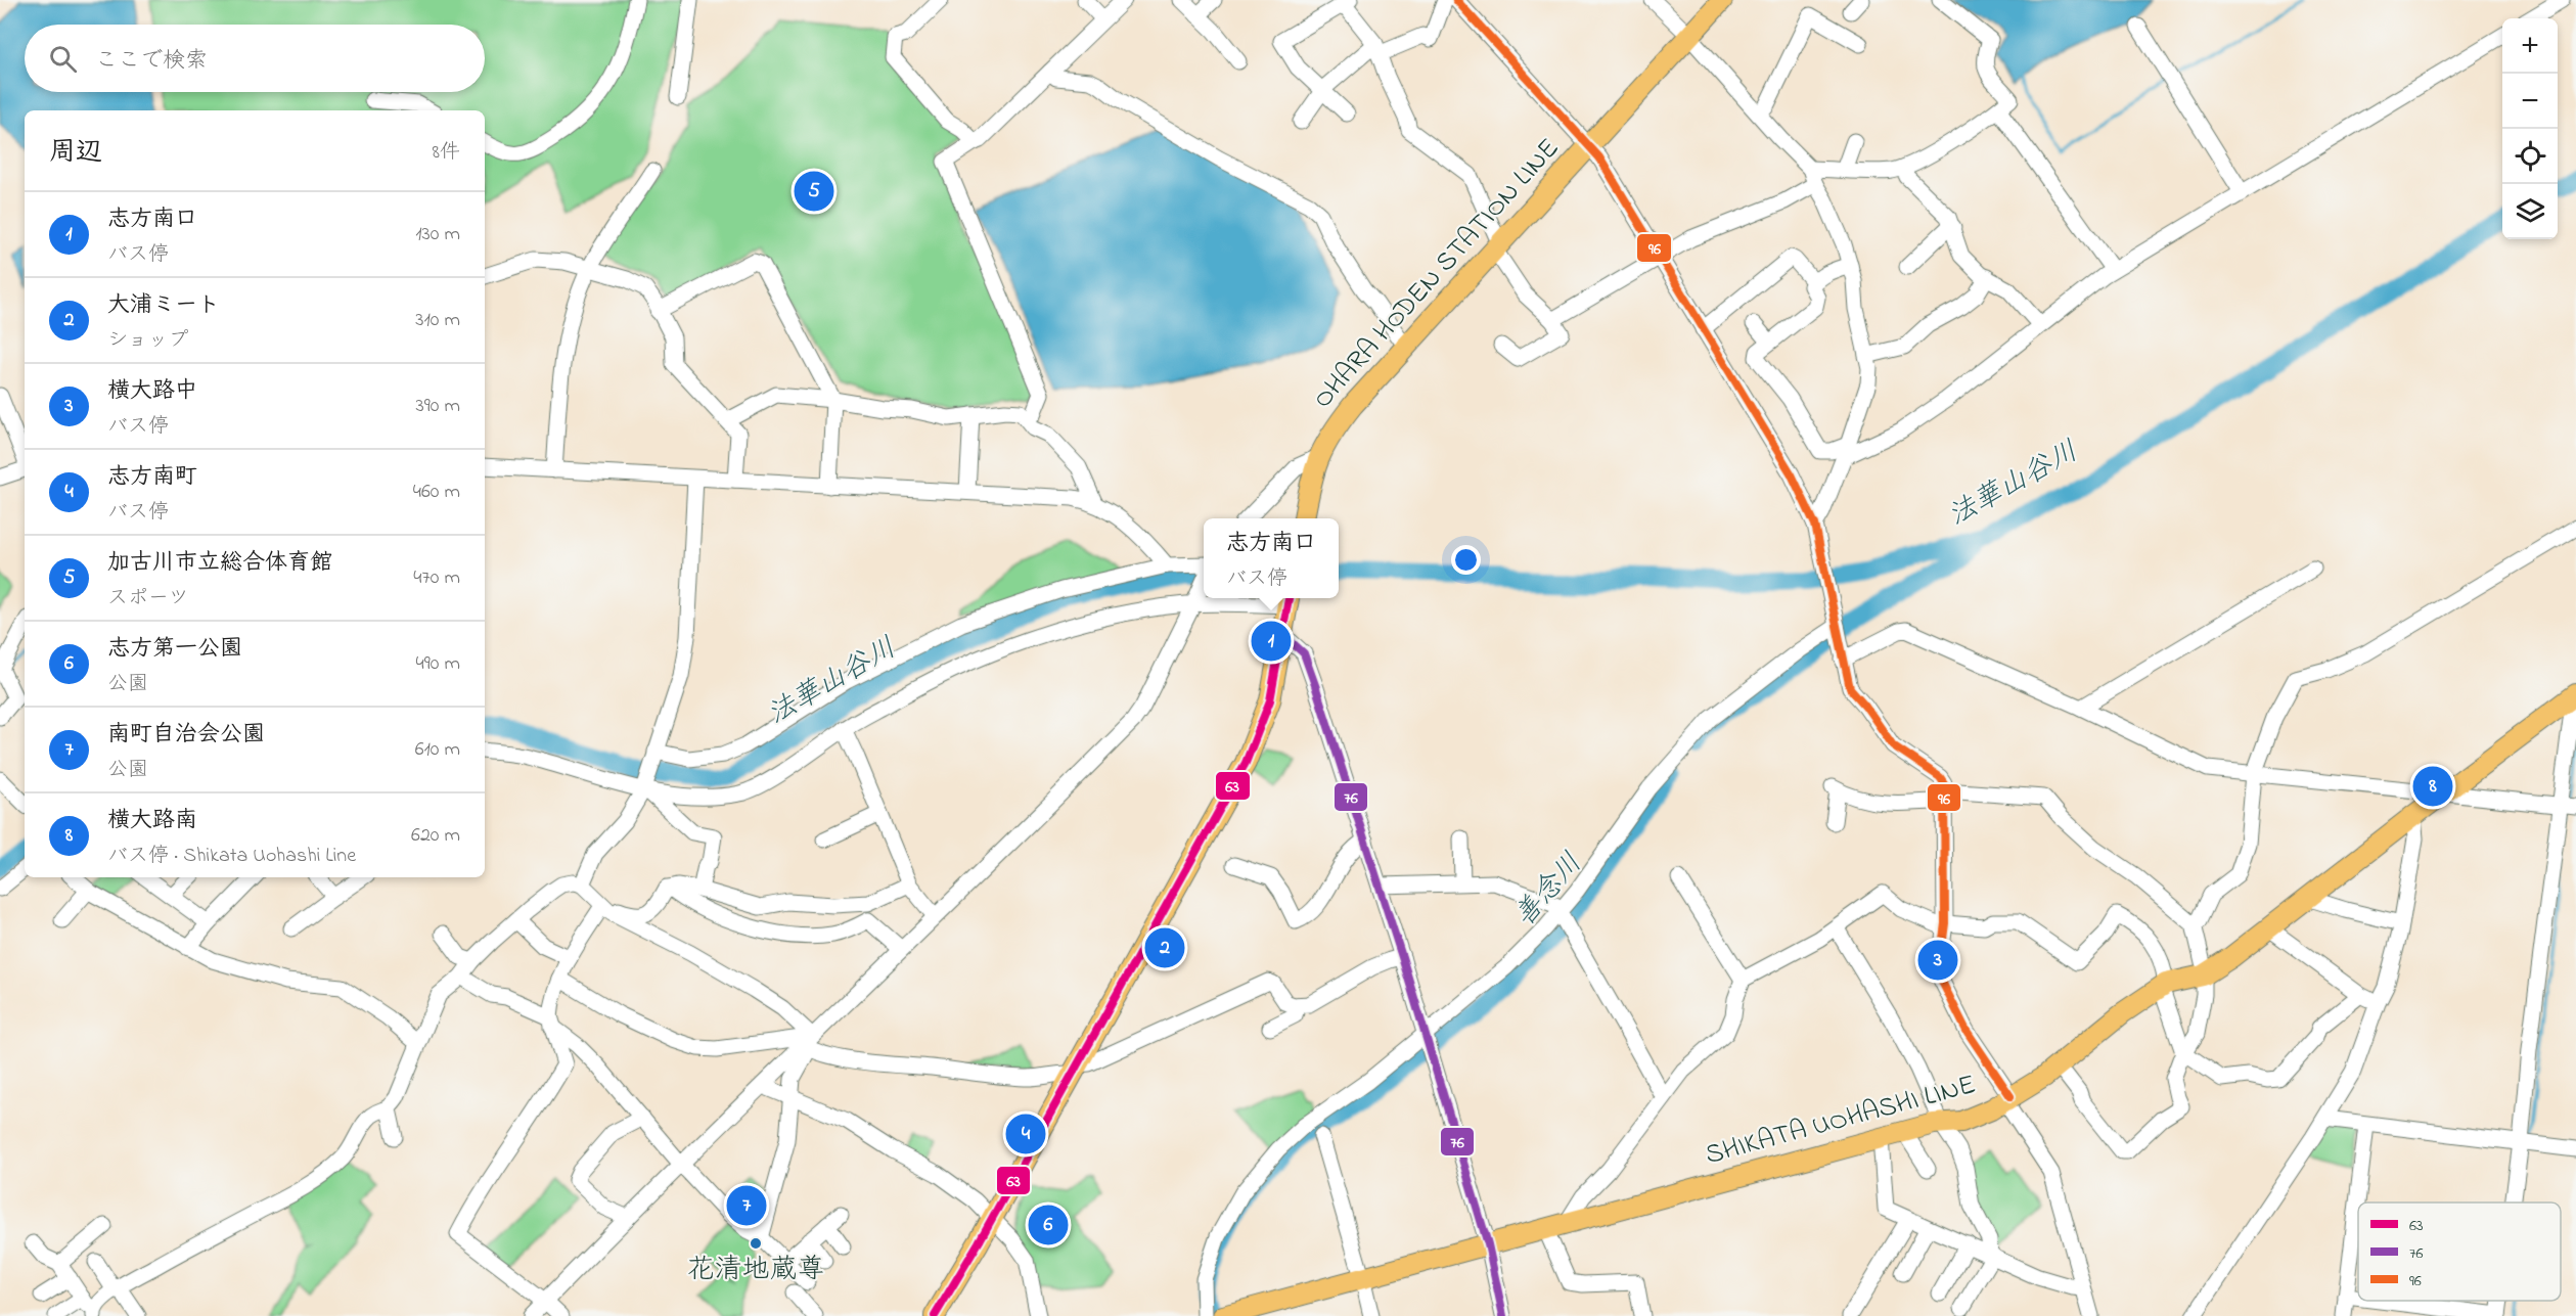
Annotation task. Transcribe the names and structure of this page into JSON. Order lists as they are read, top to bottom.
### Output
{
  "streets": {
    "main road": ["OHARA HODEN STATION LINE", "SHIKATA UOHASHI LINE"]
  },
  "water": ["法華山谷川", "善念川"],
  "places": ["花清地蔵尊"],
  "lines": ["transit line 96", "transit line 63", "transit line 76"],
  "legend": ["63", "76", "96"],
  "page": {
    "map_buttons": ["+", "−"],
    "search": "ここで検索",
    "heading": ["周辺", "8件"],
    "pins": [
      "5",
      "1",
      "8",
      "2",
      "3",
      "4",
      "7",
      "6"
    ],
    "list": [
      {
        "mark": "1",
        "name": "志方南口",
        "note": "バス停",
        "value": "130 m"
      },
      {
        "mark": "2",
        "name": "大浦ミート",
        "note": "ショップ",
        "value": "310 m"
      },
      {
        "mark": "3",
        "name": "横大路中",
        "note": "バス停",
        "value": "390 m"
      },
      {
        "mark": "4",
        "name": "志方南町",
        "note": "バス停",
        "value": "460 m"
      },
      {
        "mark": "5",
        "name": "加古川市立総合体育館",
        "note": "スポーツ",
        "value": "470 m"
      },
      {
        "mark": "6",
        "name": "志方第一公園",
        "note": "公園",
        "value": "490 m"
      },
      {
        "mark": "7",
        "name": "南町自治会公園",
        "note": "公園",
        "value": "610 m"
      },
      {
        "mark": "8",
        "name": "横大路南",
        "note": "バス停 · Shikata Uohashi Line",
        "value": "620 m"
      }
    ],
    "popup": ["志方南口", "バス停"]
  }
}
